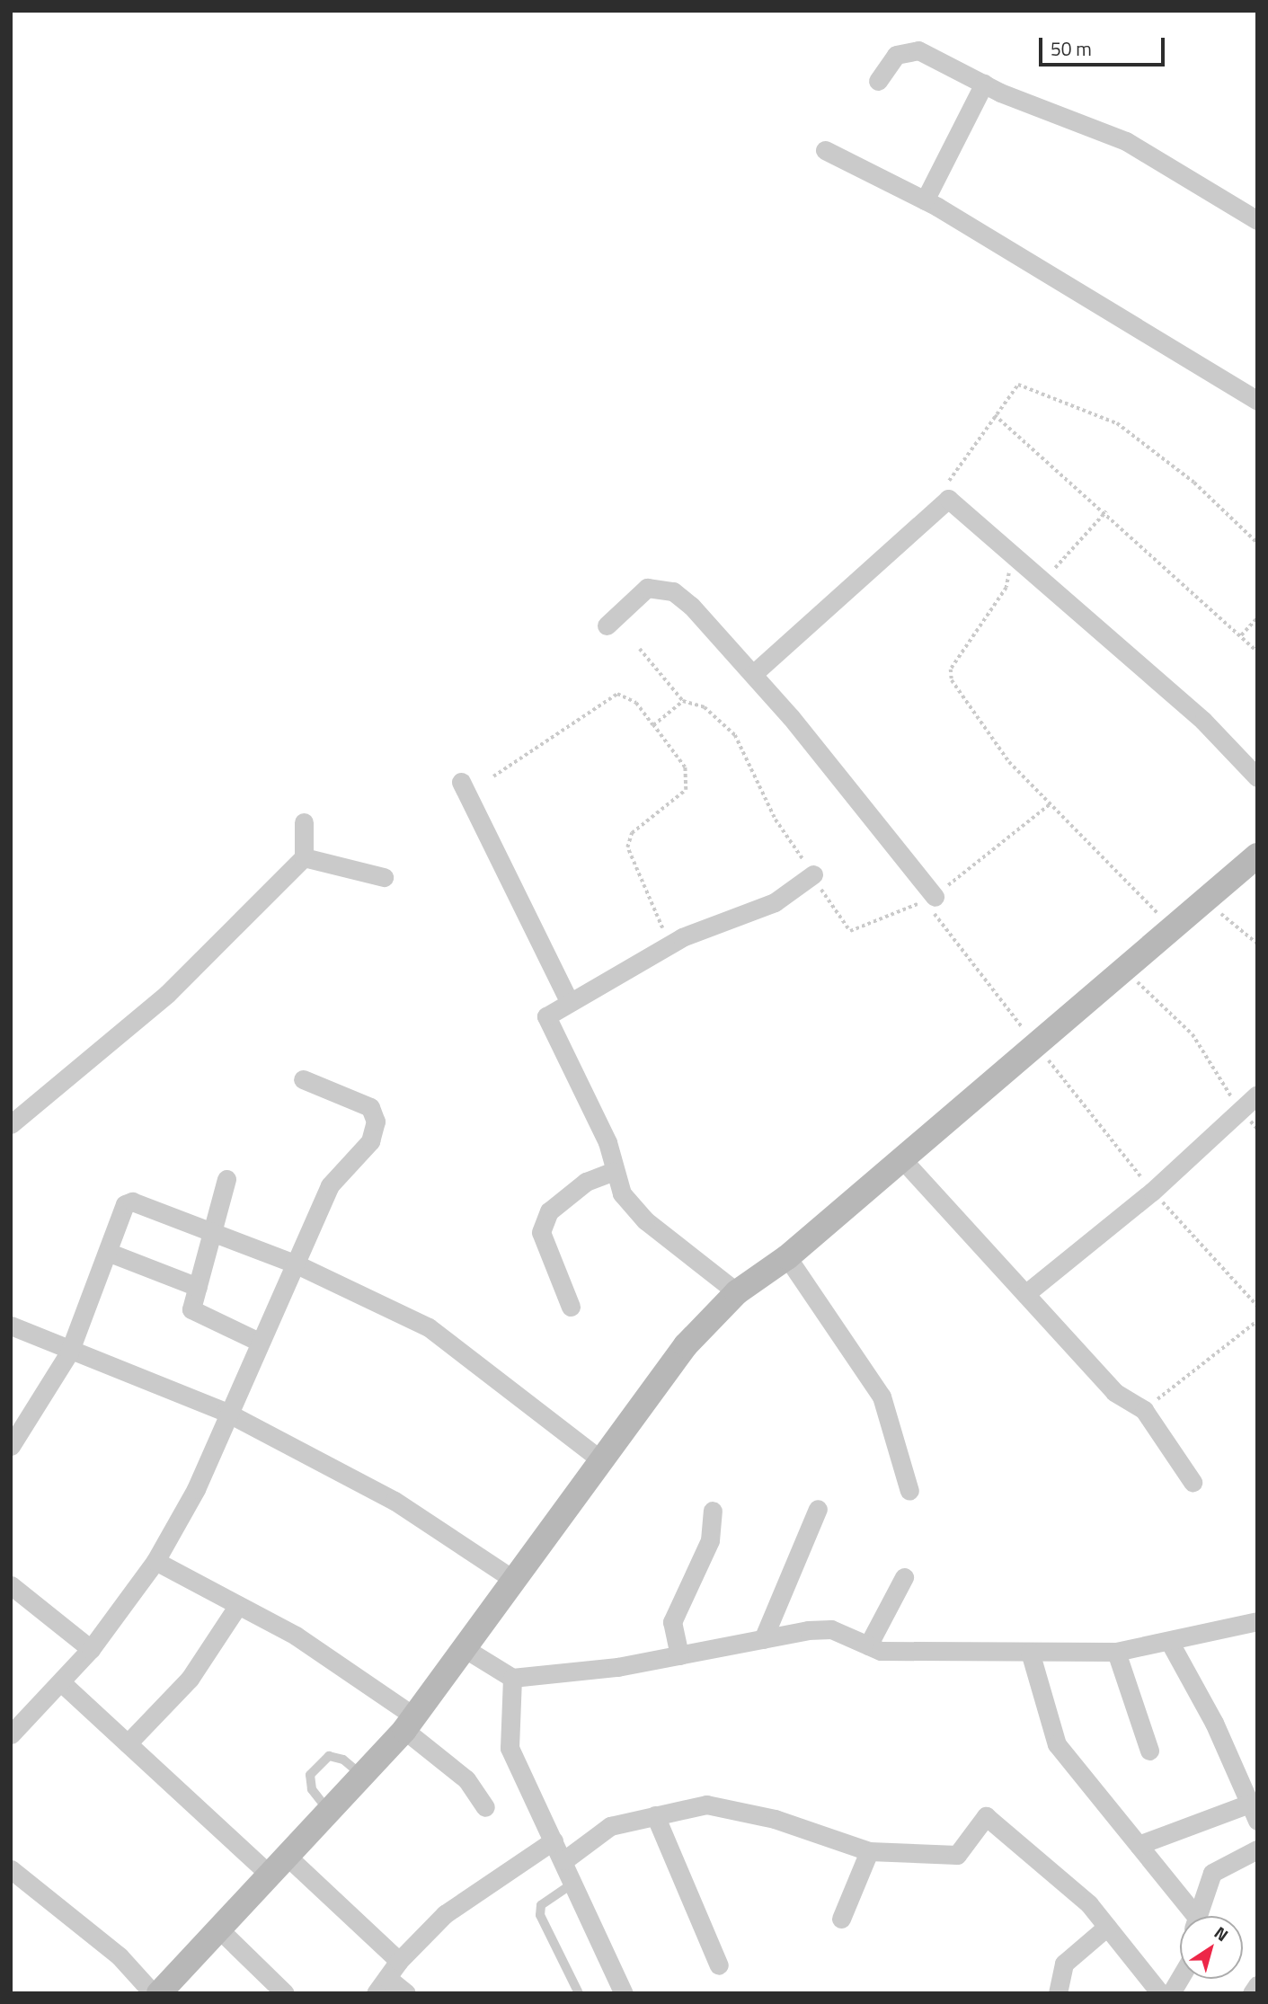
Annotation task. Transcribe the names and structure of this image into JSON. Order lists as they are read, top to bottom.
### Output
{
  "scale_bar": "50 m",
  "north": "top right"
}
